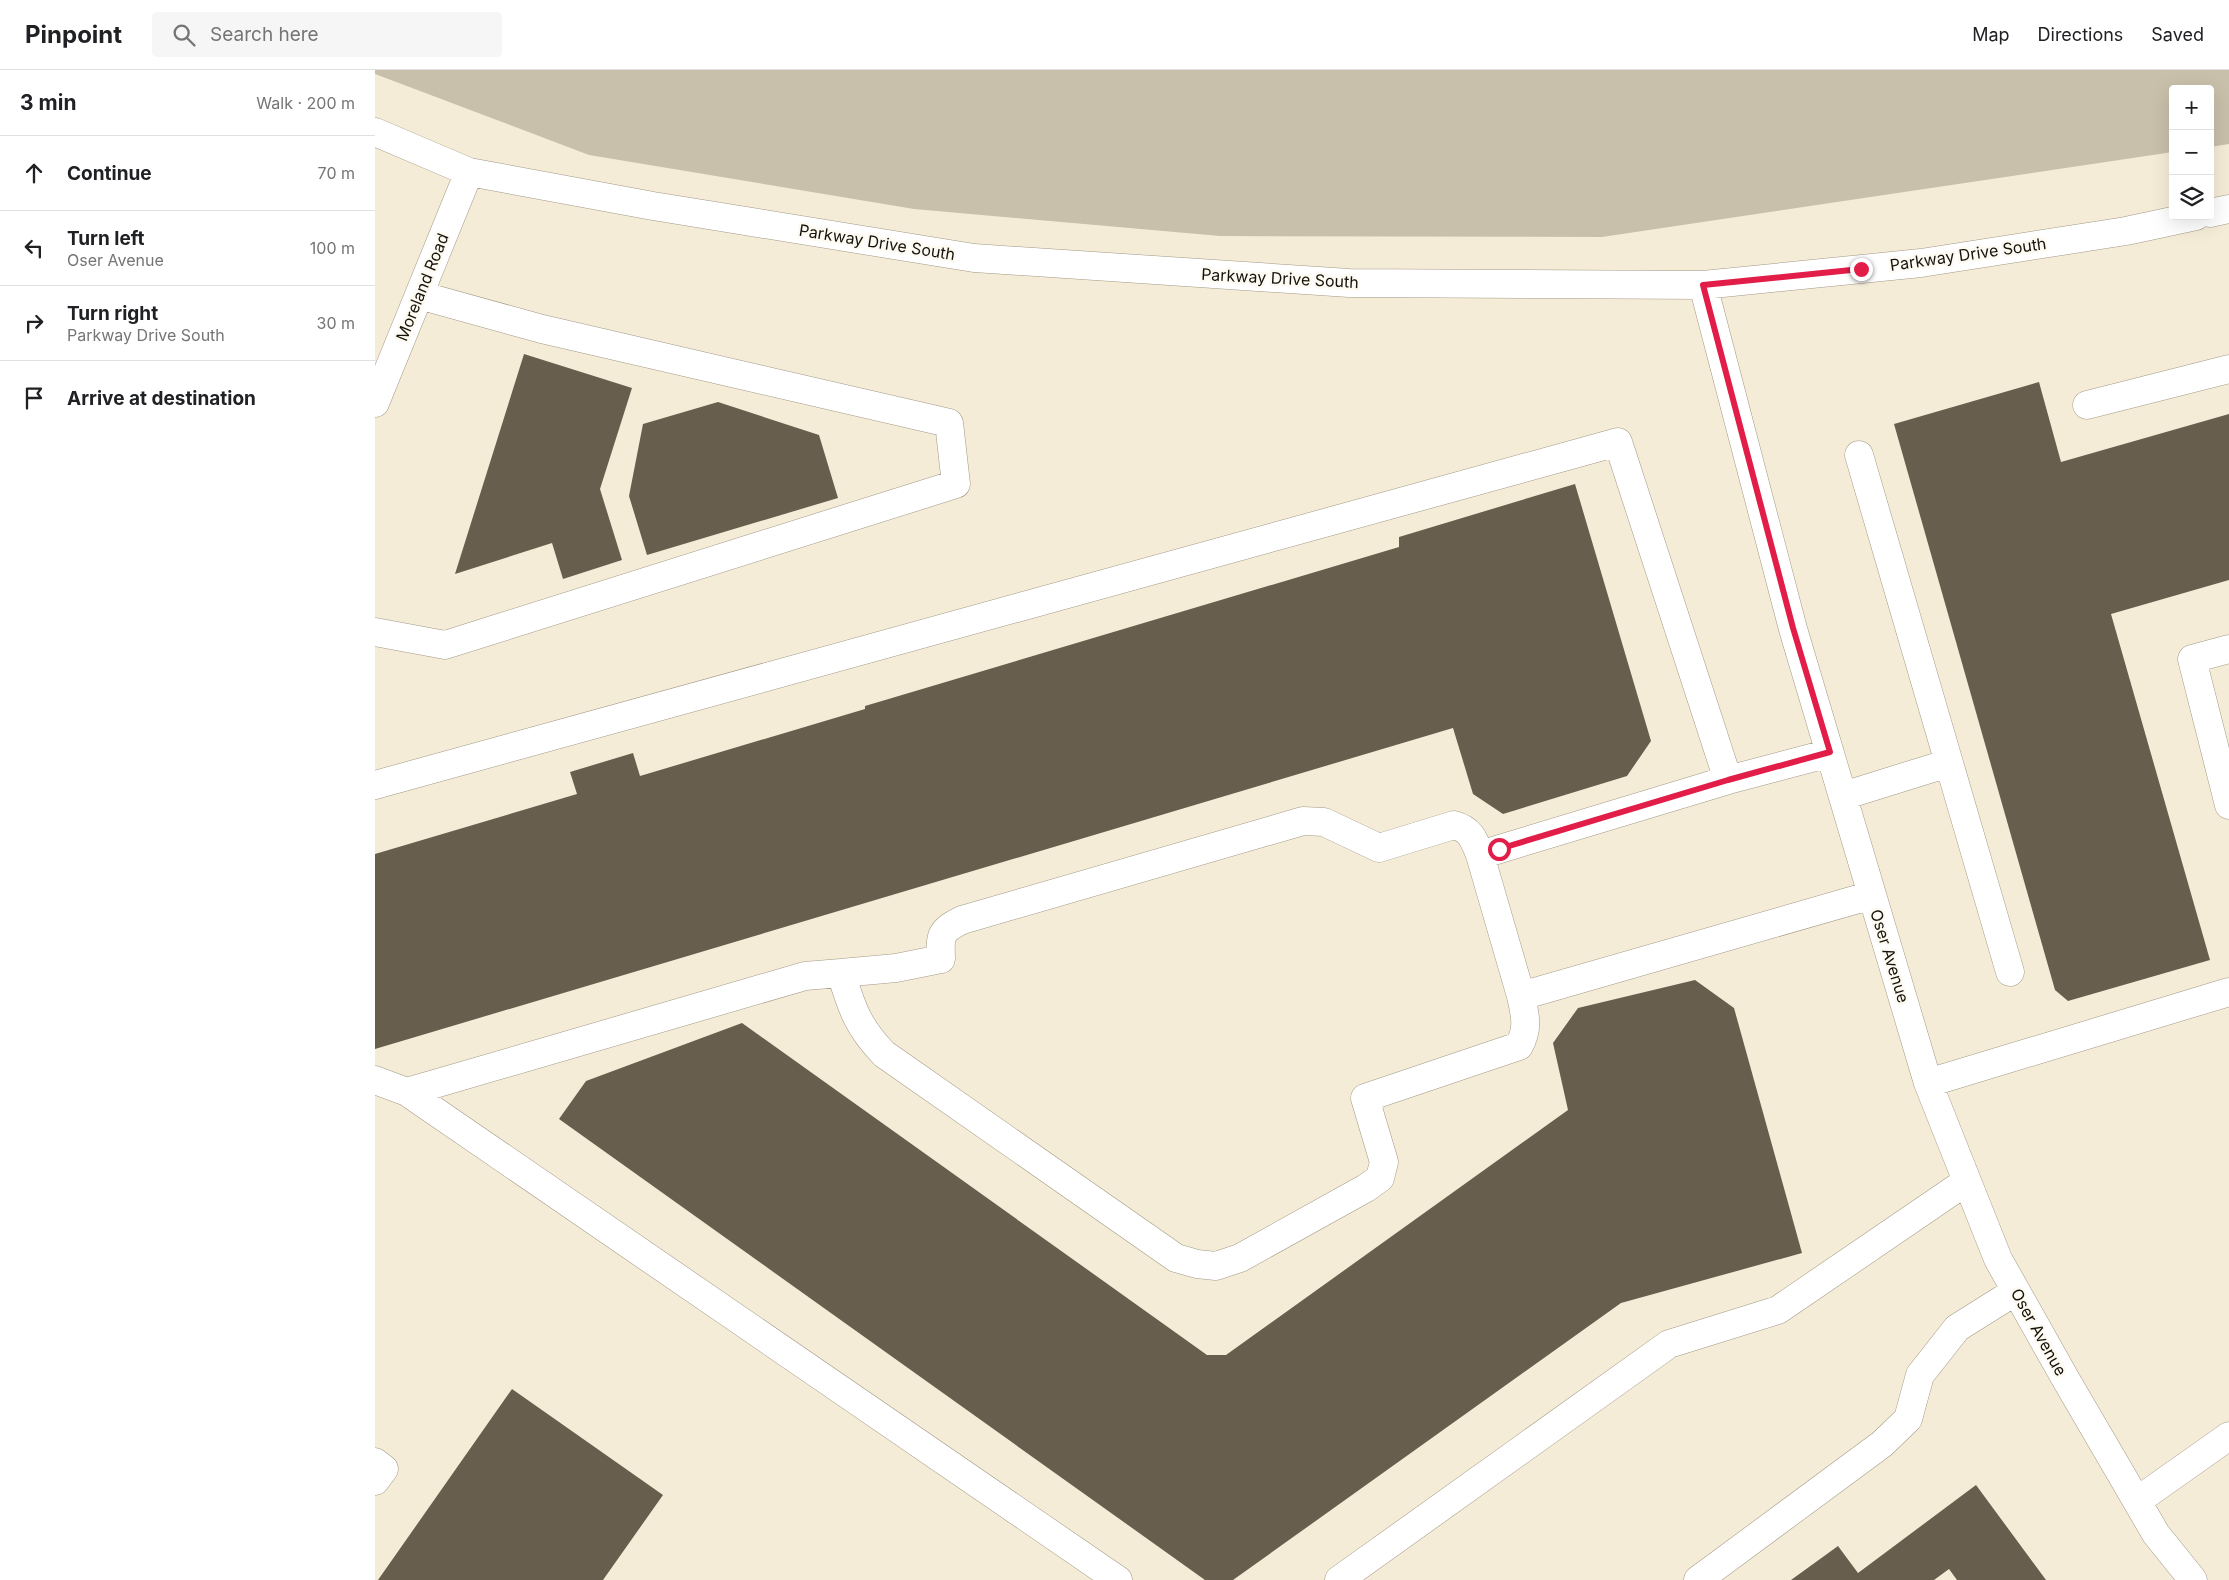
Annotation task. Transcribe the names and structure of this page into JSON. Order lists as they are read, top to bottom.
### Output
{
  "streets": {
    "street": ["Parkway Drive South", "Moreland Road", "Oser Avenue"]
  },
  "crossings": [
    ["Parkway Drive South", "Moreland Road"],
    ["Parkway Drive South", "Oser Avenue"]
  ],
  "page": {
    "header": "Pinpoint",
    "search": "Search here",
    "nav": ["Map", "Directions", "Saved"],
    "heading": ["3 min", "Walk · 200 m"],
    "map_buttons": ["+", "−"],
    "list": [
      ["Continue", "70 m"],
      ["Turn left", "Oser Avenue", "100 m"],
      ["Turn right", "Parkway Drive South", "30 m"],
      "Arrive at destination"
    ]
  }
}
